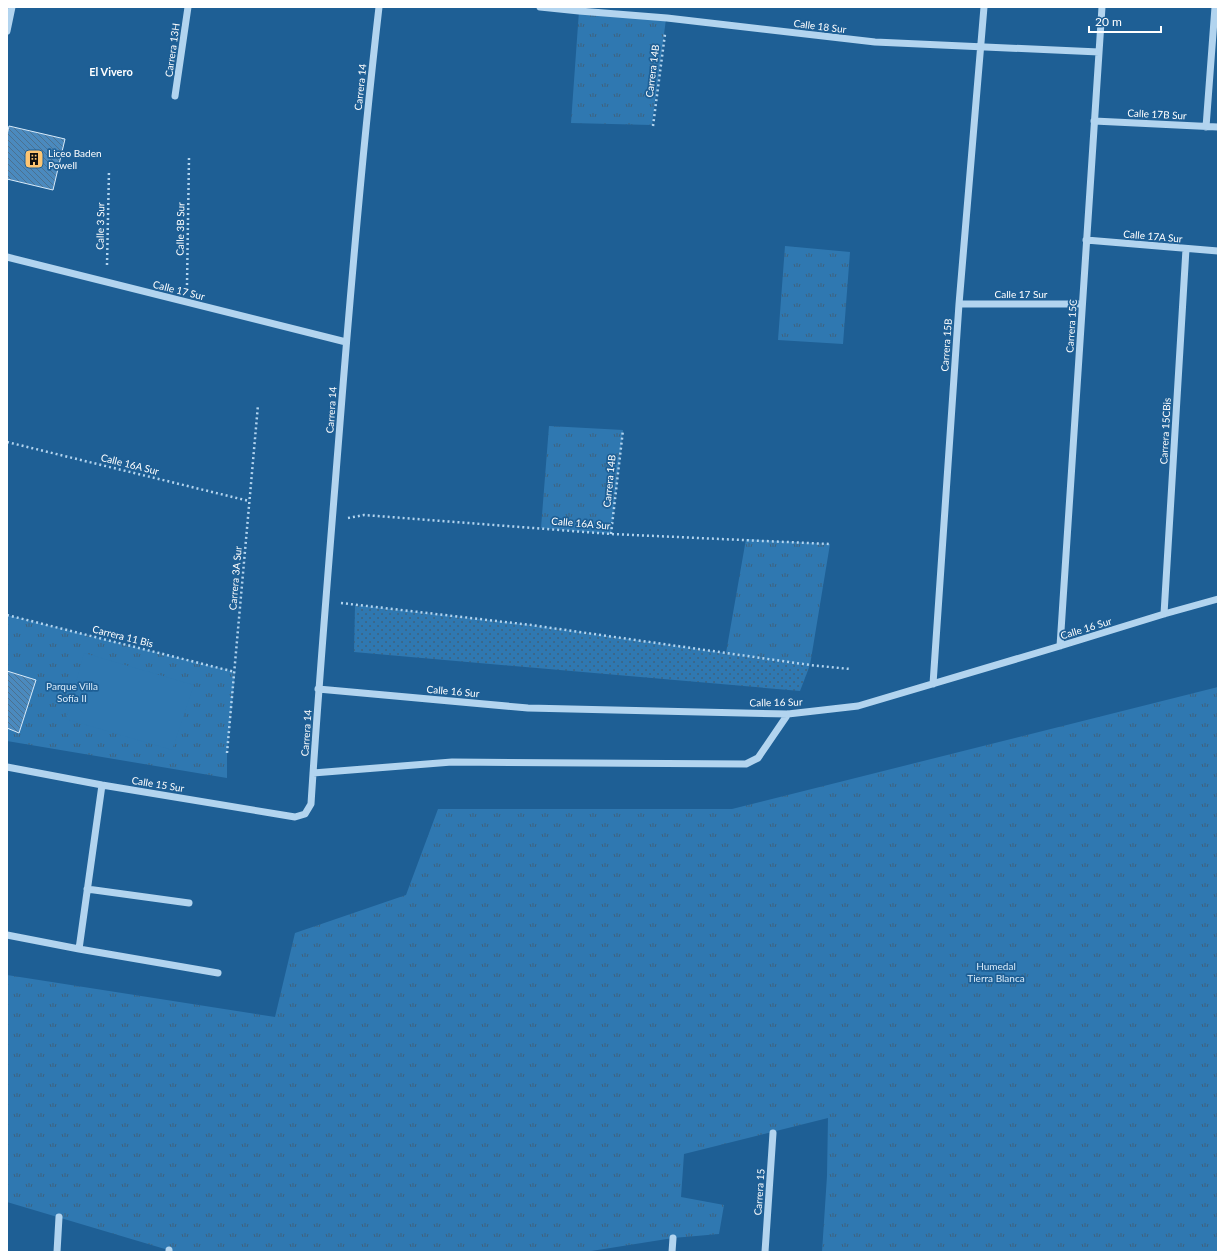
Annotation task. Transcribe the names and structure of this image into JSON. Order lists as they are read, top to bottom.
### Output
{
  "streets": {
    "street": [
      "Calle 18 Sur",
      "Carrera 13H",
      "Carrera 14",
      "Calle 17B Sur",
      "Calle 17A Sur",
      "Calle 17 Sur",
      "Carrera 15C",
      "Carrera 15B",
      "Carrera 15CBis",
      "Calle 16 Sur",
      "Calle 15 Sur",
      "Carrera 15"
    ],
    "path": [
      "Carrera 14B",
      "Calle 3 Sur",
      "Calle 3B Sur",
      "Calle 16A Sur",
      "Carrera 3A Sur",
      "Carrera 11 Bis"
    ]
  },
  "crossings": [
    ["Calle 18 Sur", "Carrera 14B"],
    ["Calle 18 Sur", "Carrera 15C"],
    ["Calle 18 Sur", "Carrera 15B"],
    ["Carrera 14B", "Calle 16A Sur"],
    ["Carrera 14", "Calle 17 Sur"],
    ["Carrera 14", "Calle 16A Sur"],
    ["Carrera 14", "Calle 16 Sur"],
    ["Carrera 14", "Calle 15 Sur"],
    ["Calle 17B Sur", "Carrera 15C"],
    ["Calle 3 Sur", "Calle 17 Sur"],
    ["Calle 3B Sur", "Calle 17 Sur"],
    ["Calle 17A Sur", "Carrera 15C"],
    ["Calle 17A Sur", "Carrera 15CBis"],
    ["Calle 17 Sur", "Carrera 15C"],
    ["Calle 17 Sur", "Carrera 15B"],
    ["Carrera 15C", "Calle 16 Sur"],
    ["Carrera 15B", "Calle 16 Sur"],
    ["Carrera 15CBis", "Calle 16 Sur"],
    ["Calle 16A Sur", "Carrera 3A Sur"],
    ["Carrera 3A Sur", "Carrera 11 Bis"]
  ],
  "districts": ["El Vivero"],
  "parks": ["Parque Villa Sofía II", "Humedal Tierra Blanca"],
  "places": {
    "building": ["Liceo Baden Powell"]
  },
  "scale_bar": "20 m"
}
